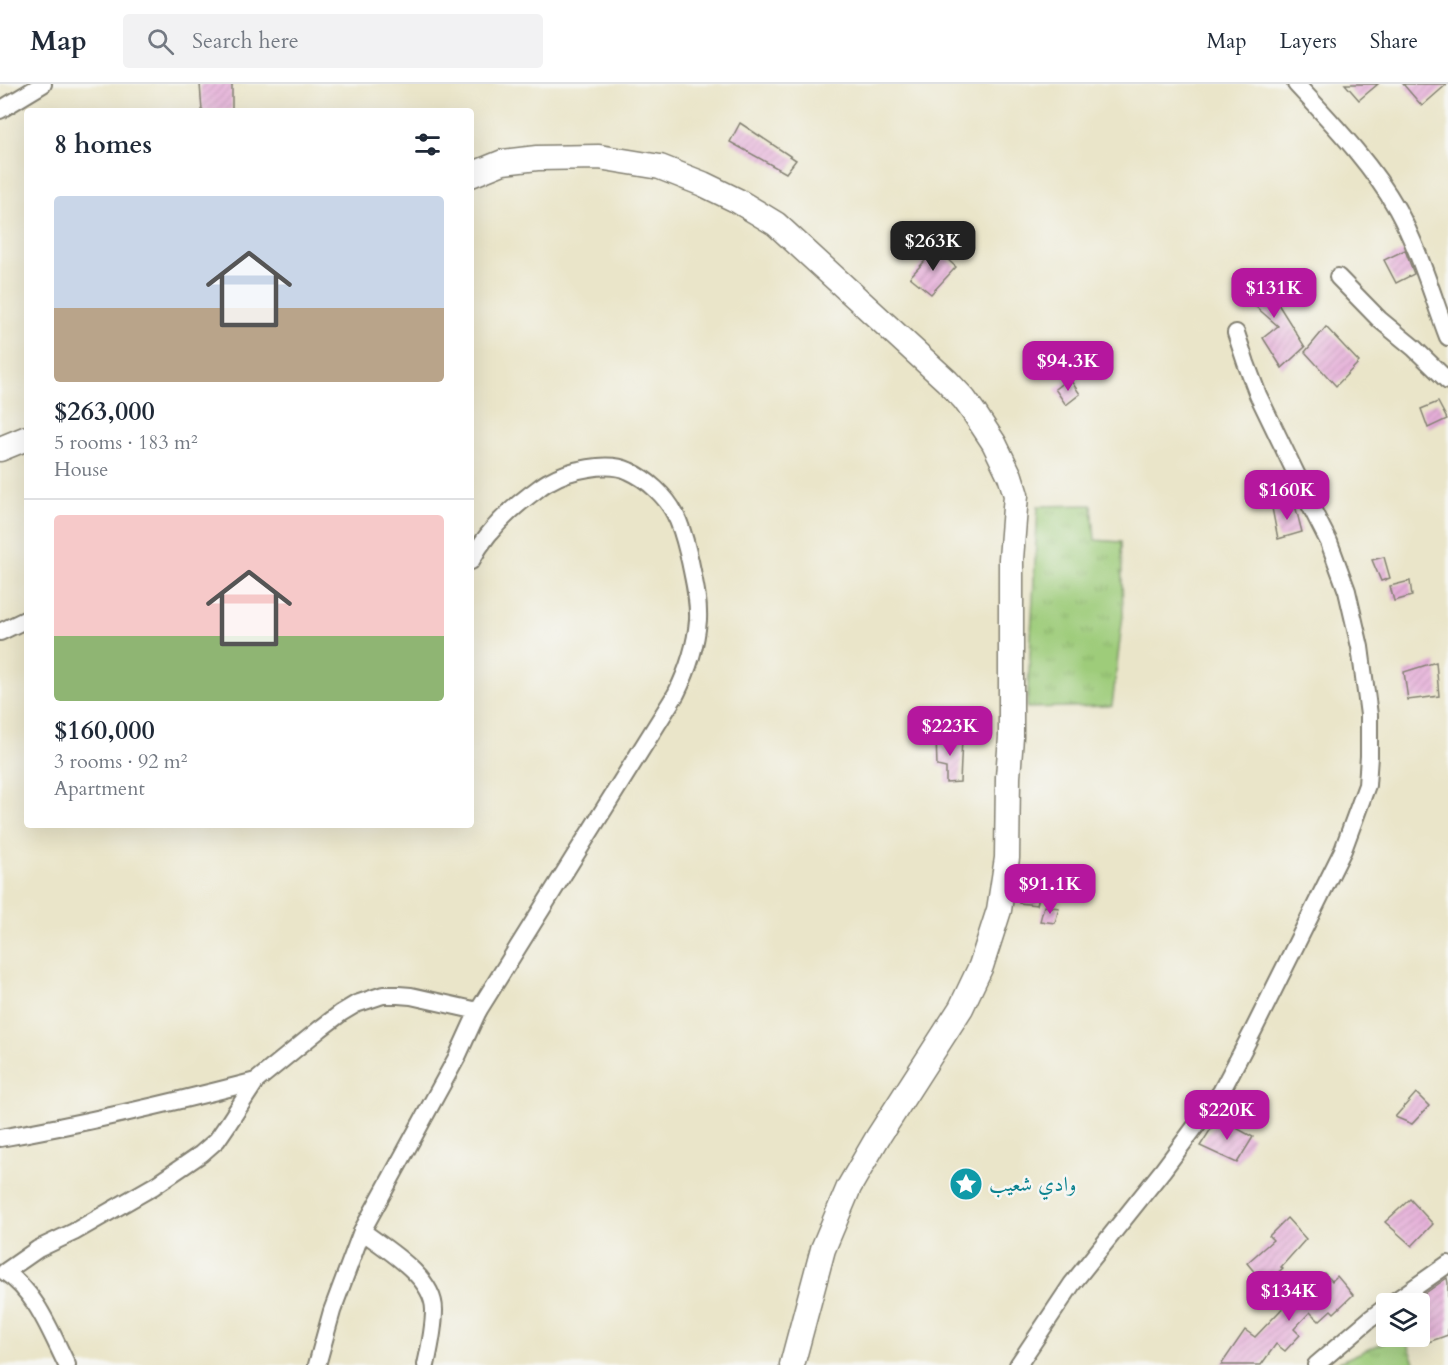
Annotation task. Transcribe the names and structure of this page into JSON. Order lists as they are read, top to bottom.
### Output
{
  "places": {
    "place": ["وادي شعيب"]
  },
  "page": {
    "header": "Map",
    "search": "Search here",
    "nav": ["Map", "Layers", "Share"],
    "heading": "8 homes",
    "list": [
      {
        "name": "$263,000",
        "note": "5 rooms · 183 m² · House"
      },
      {
        "name": "$160,000",
        "note": "3 rooms · 92 m² · Apartment"
      }
    ],
    "price": [
      "$263K",
      "$131K",
      "$94.3K",
      "$160K",
      "$223K",
      "$91.1K",
      "$220K",
      "$134K"
    ]
  }
}
